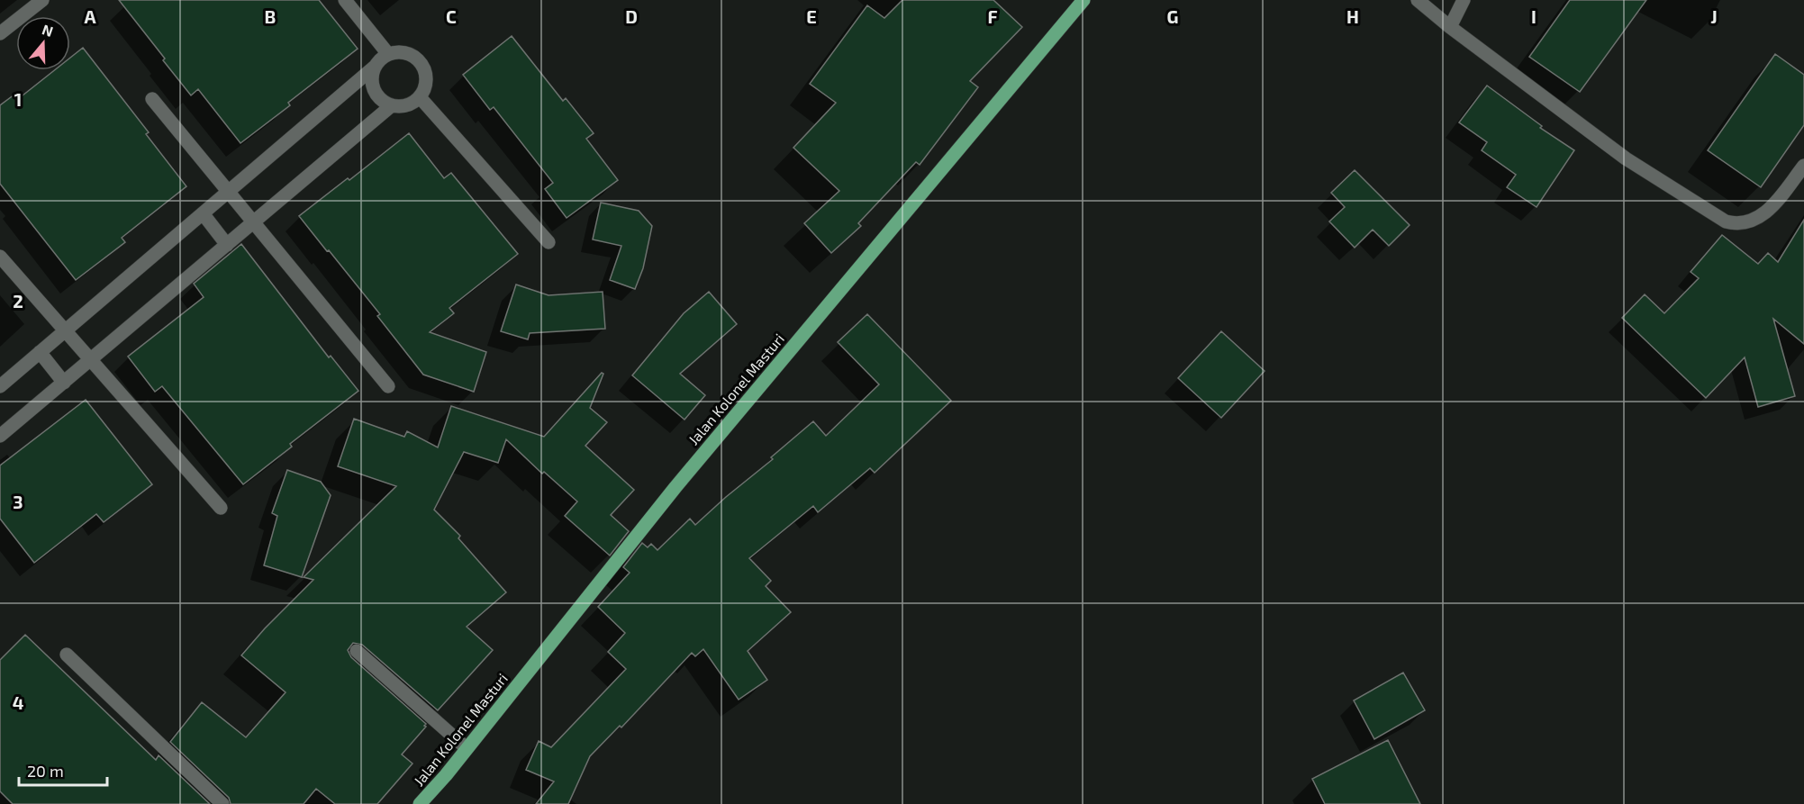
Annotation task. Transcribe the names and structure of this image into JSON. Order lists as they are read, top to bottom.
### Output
{
  "streets": {
    "main road": ["Jalan Kolonel Masturi"]
  },
  "scale_bar": "20 m",
  "north": "top",
  "grid": {
    "columns": [
      "A",
      "B",
      "C",
      "D",
      "E",
      "F",
      "G",
      "H",
      "I",
      "J"
    ],
    "rows": [
      "1",
      "2",
      "3",
      "4"
    ]
  }
}
